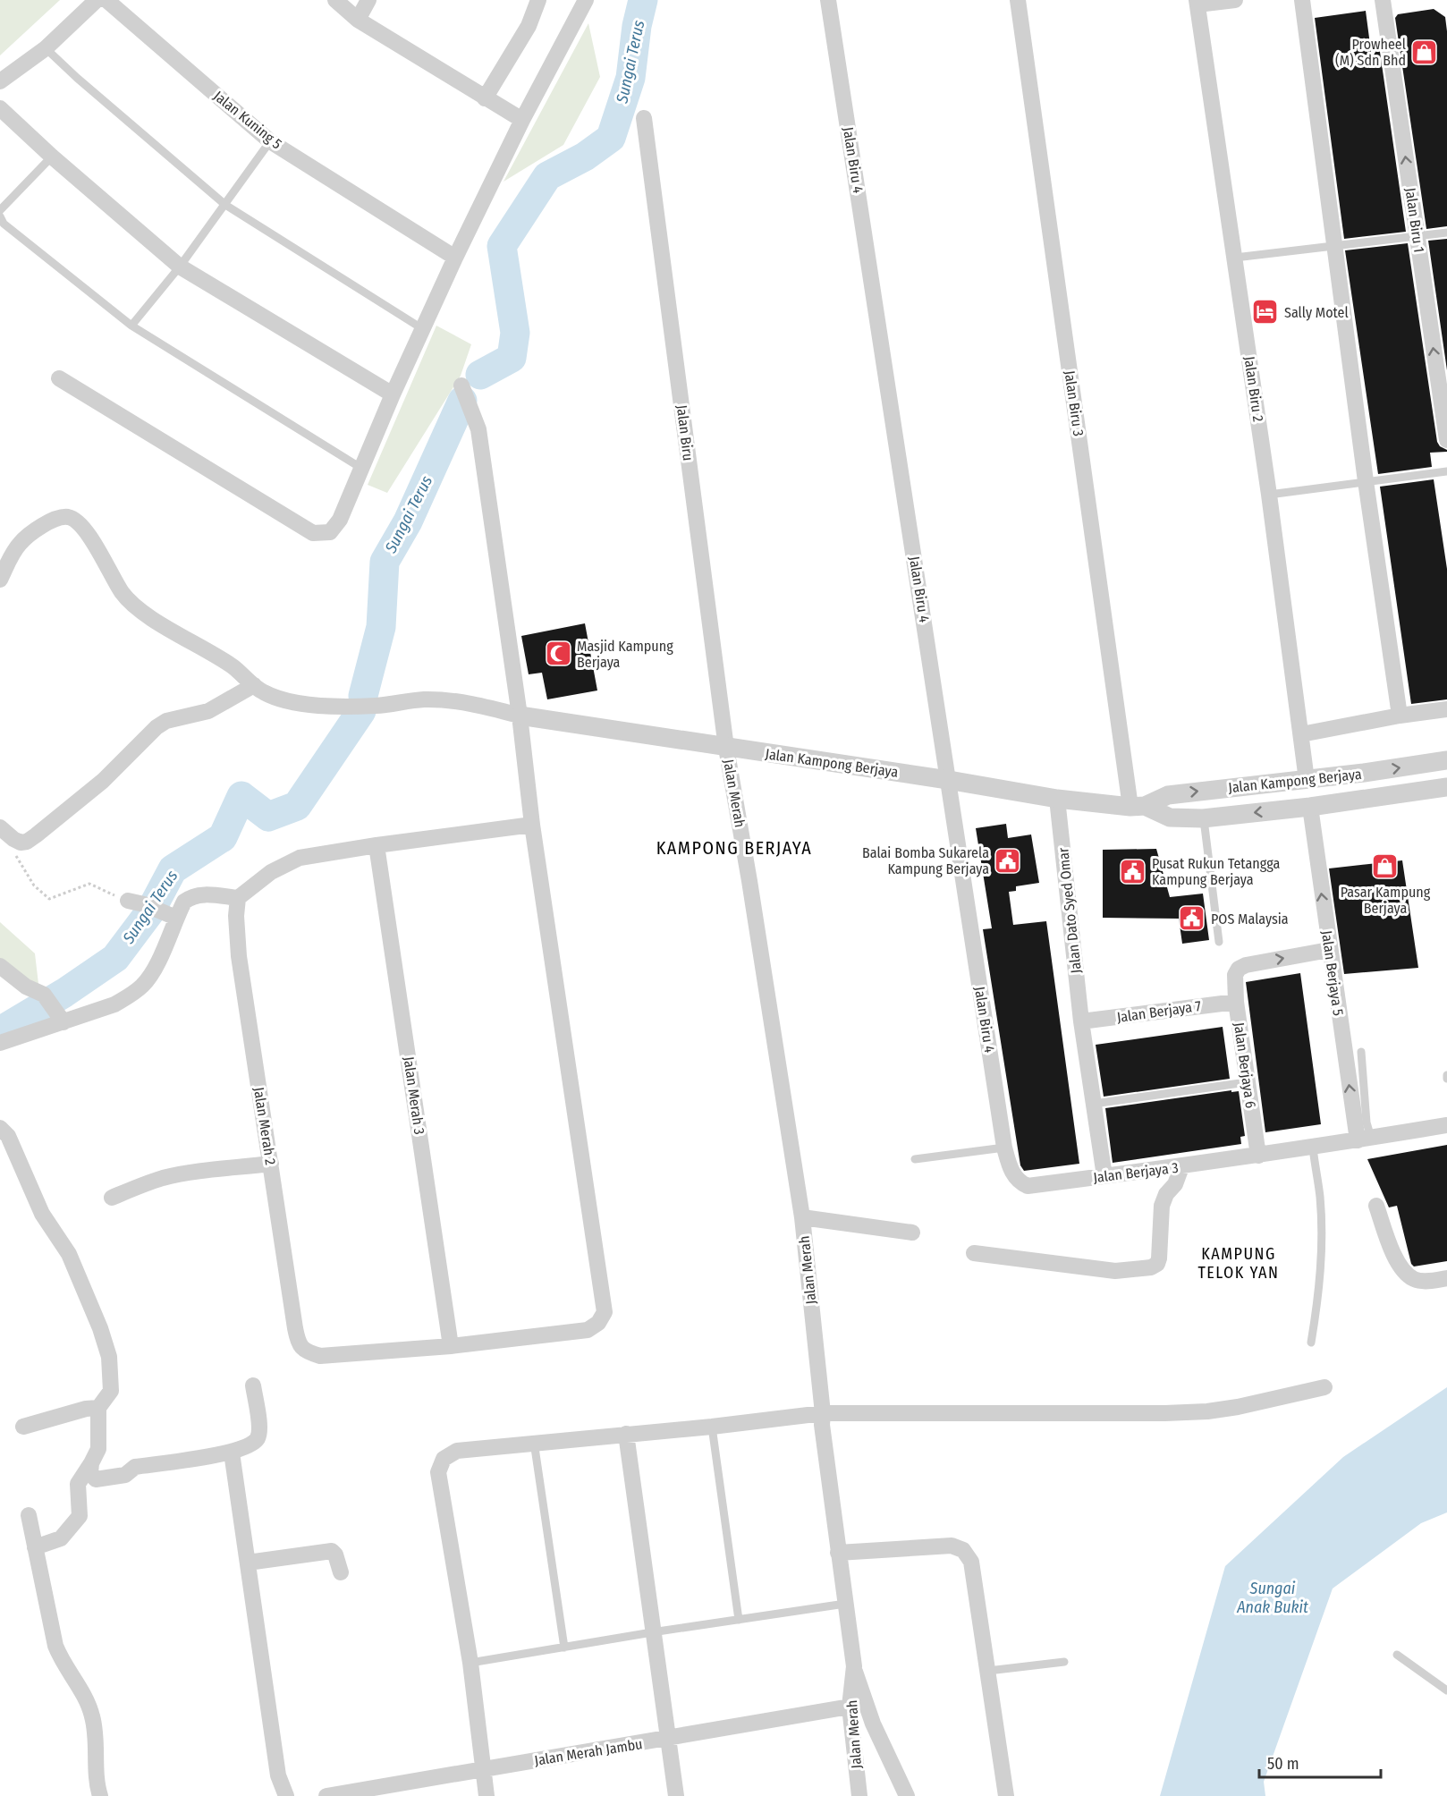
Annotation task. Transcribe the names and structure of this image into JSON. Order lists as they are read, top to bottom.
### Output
{
  "streets": {
    "street": [
      "Jalan Kuning 5",
      "Jalan Biru 4",
      "Jalan Biru 1",
      "Jalan Biru 2",
      "Jalan Biru 3",
      "Jalan Biru",
      "Jalan Kampong Berjaya",
      "Jalan Merah",
      "Jalan Dato Syed Omar",
      "Jalan Berjaya 5",
      "Jalan Berjaya 7",
      "Jalan Berjaya 6",
      "Jalan Merah 3",
      "Jalan Merah 2",
      "Jalan Berjaya 3",
      "Jalan Merah Jambu"
    ]
  },
  "crossings": [
    ["Jalan Biru 4", "Jalan Kampong Berjaya"],
    ["Jalan Biru 4", "Jalan Berjaya 3"],
    ["Jalan Biru 2", "Jalan Kampong Berjaya"],
    ["Jalan Biru 3", "Jalan Kampong Berjaya"],
    ["Jalan Biru", "Jalan Kampong Berjaya"],
    ["Jalan Biru", "Jalan Merah"],
    ["Jalan Kampong Berjaya", "Jalan Merah"],
    ["Jalan Kampong Berjaya", "Jalan Dato Syed Omar"],
    ["Jalan Kampong Berjaya", "Jalan Berjaya 5"],
    ["Jalan Merah", "Jalan Merah Jambu"],
    ["Jalan Dato Syed Omar", "Jalan Berjaya 7"],
    ["Jalan Dato Syed Omar", "Jalan Berjaya 3"],
    ["Jalan Berjaya 5", "Jalan Berjaya 6"],
    ["Jalan Berjaya 5", "Jalan Berjaya 3"],
    ["Jalan Berjaya 7", "Jalan Berjaya 6"],
    ["Jalan Berjaya 6", "Jalan Berjaya 3"],
    ["Jalan Merah 3", "Jalan Merah 2"]
  ],
  "one_way": ["Jalan Berjaya 5", "Jalan Berjaya 6"],
  "districts": ["KAMPONG BERJAYA", "KAMPUNG TELOK YAN"],
  "water": ["Sungai Terus", "Sungai Anak Bukit"],
  "places": {
    "shop": ["Prowheel (M) Sdn Bhd", "Pasar Kampung Berjaya"],
    "hotel": ["Sally Motel"],
    "mosque": ["Masjid Kampung Berjaya"],
    "public building": ["Balai Bomba Sukarela Kampung Berjaya", "Pusat Rukun Tetangga Kampung Berjaya", "POS Malaysia"]
  },
  "scale_bar": "50 m"
}
